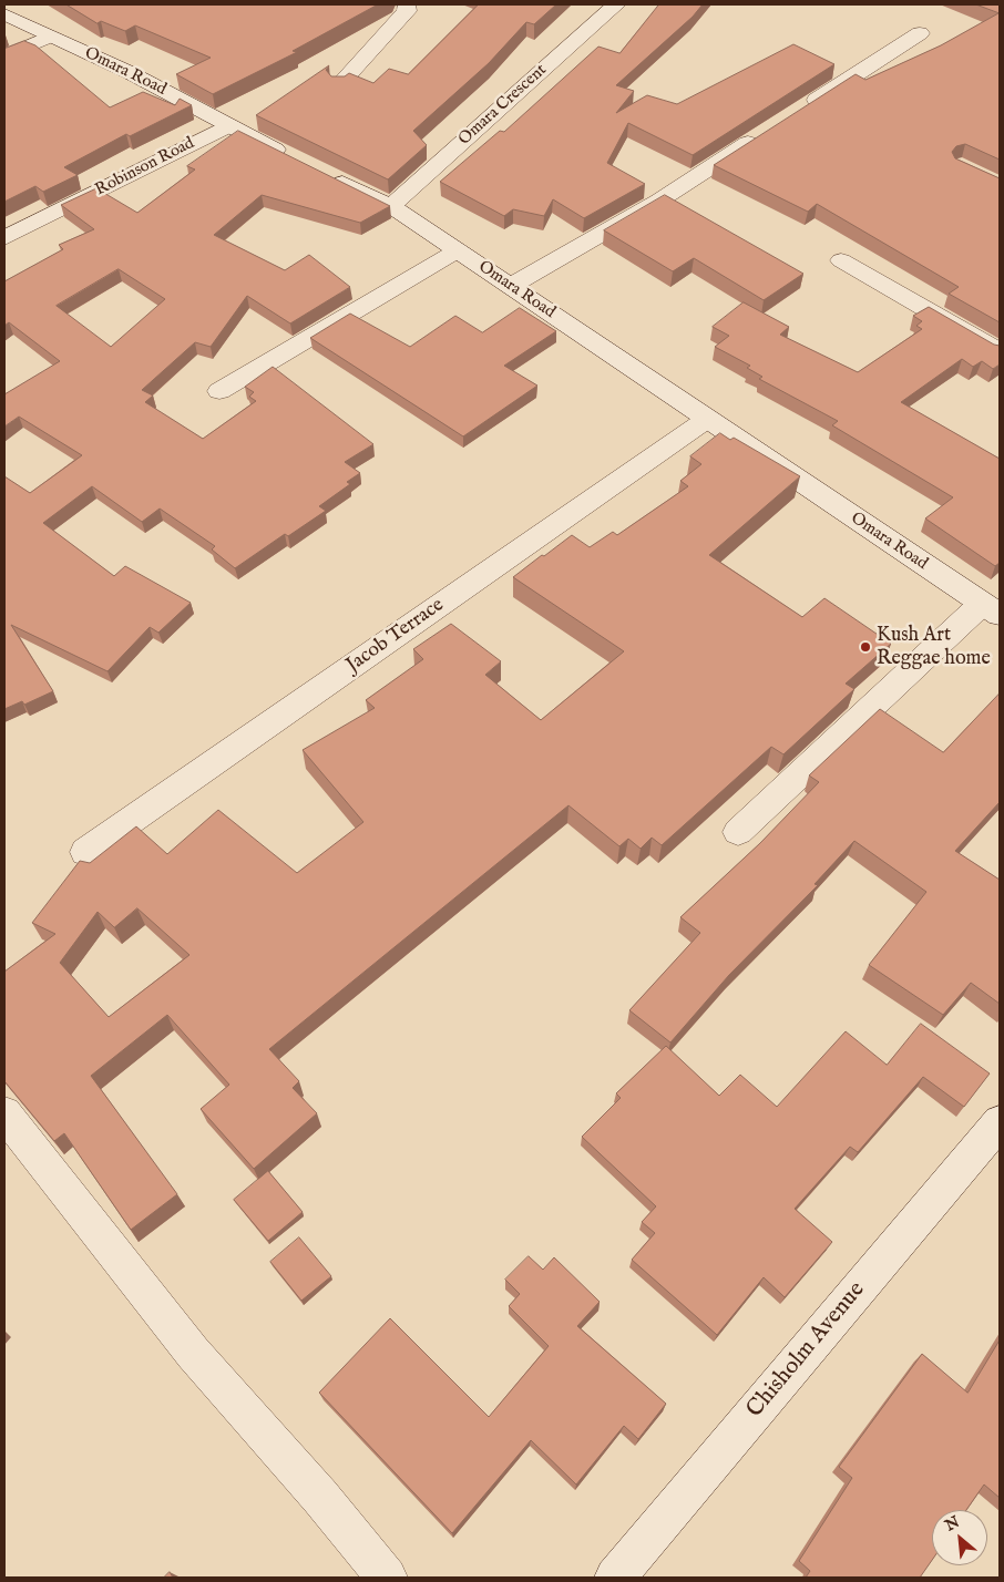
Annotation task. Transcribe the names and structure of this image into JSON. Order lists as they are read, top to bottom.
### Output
{
  "streets": {
    "street": [
      "Omara Road",
      "Omara Crescent",
      "Robinson Road",
      "Jacob Terrace",
      "Chisholm Avenue"
    ]
  },
  "crossings": [
    ["Omara Road", "Omara Crescent"],
    ["Omara Road", "Robinson Road"],
    ["Omara Road", "Jacob Terrace"]
  ],
  "places": ["Kush Art Reggae home"],
  "north": "top left"
}
